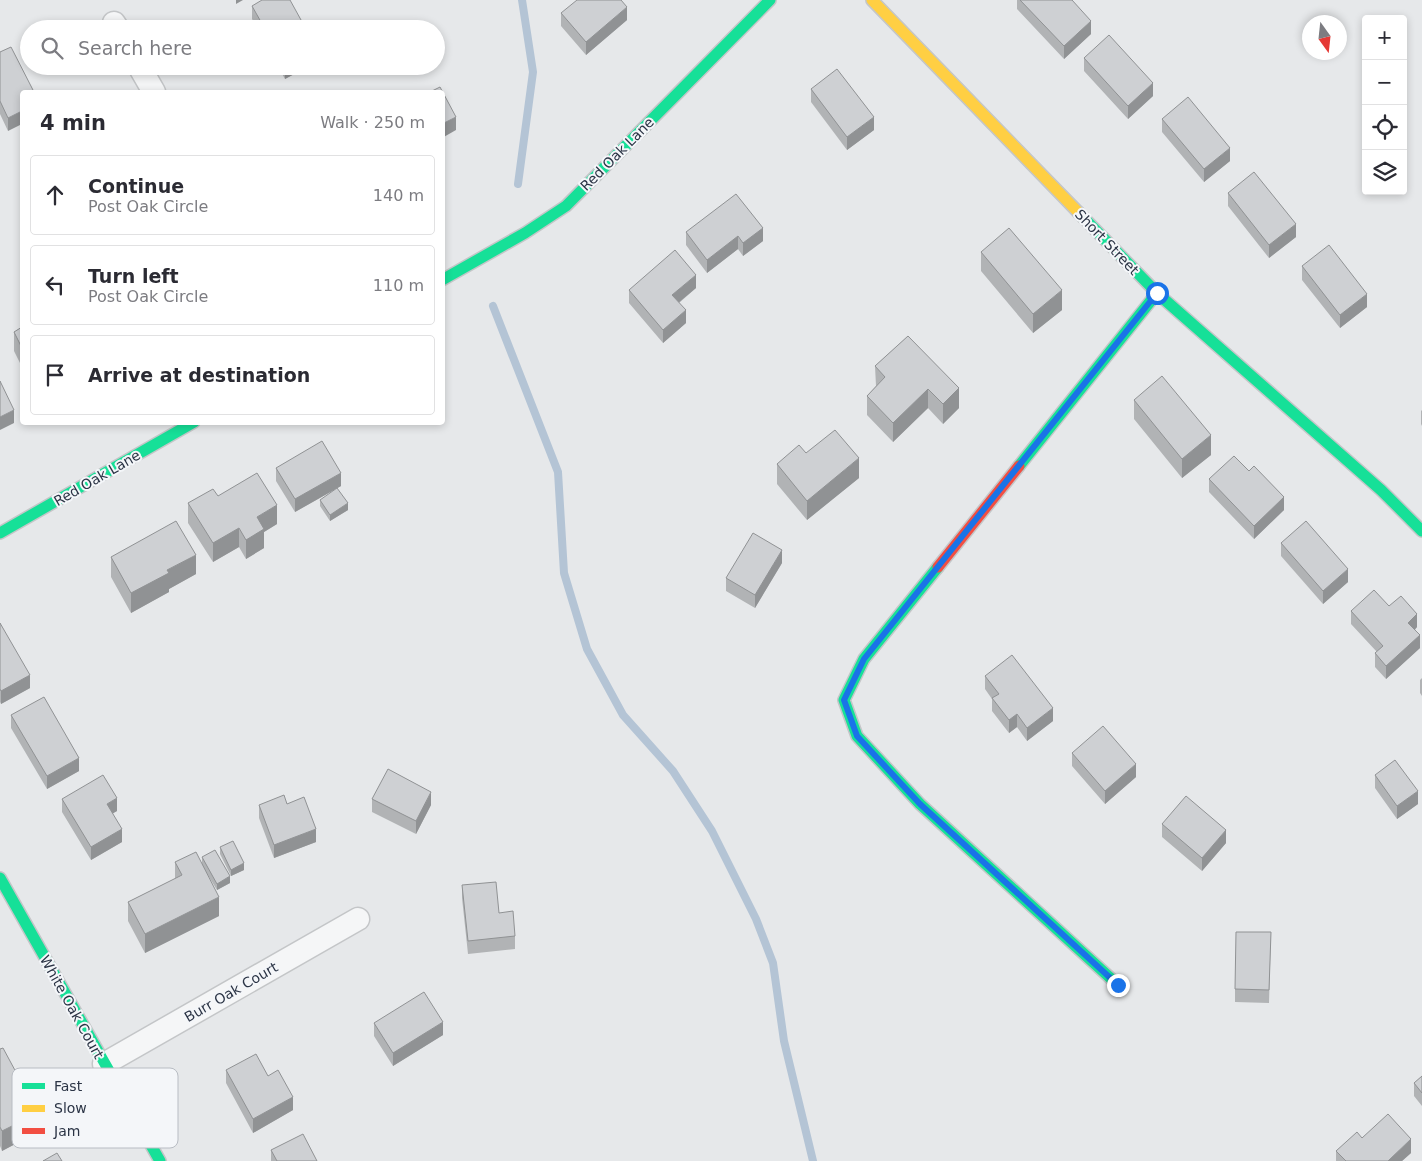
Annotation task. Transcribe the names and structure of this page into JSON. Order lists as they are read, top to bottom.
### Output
{
  "streets": {
    "street": [
      "Red Oak Lane",
      "Short Street",
      "Burr Oak Court",
      "White Oak Court"
    ]
  },
  "crossings": [
    ["Burr Oak Court", "White Oak Court"]
  ],
  "legend": ["Fast", "Slow", "Jam"],
  "north": "bottom",
  "page": {
    "map_buttons": ["+", "−"],
    "search": "Search here",
    "heading": ["4 min", "Walk · 250 m"],
    "list": [
      ["Continue", "Post Oak Circle", "140 m"],
      ["Turn left", "Post Oak Circle", "110 m"],
      "Arrive at destination"
    ]
  }
}
